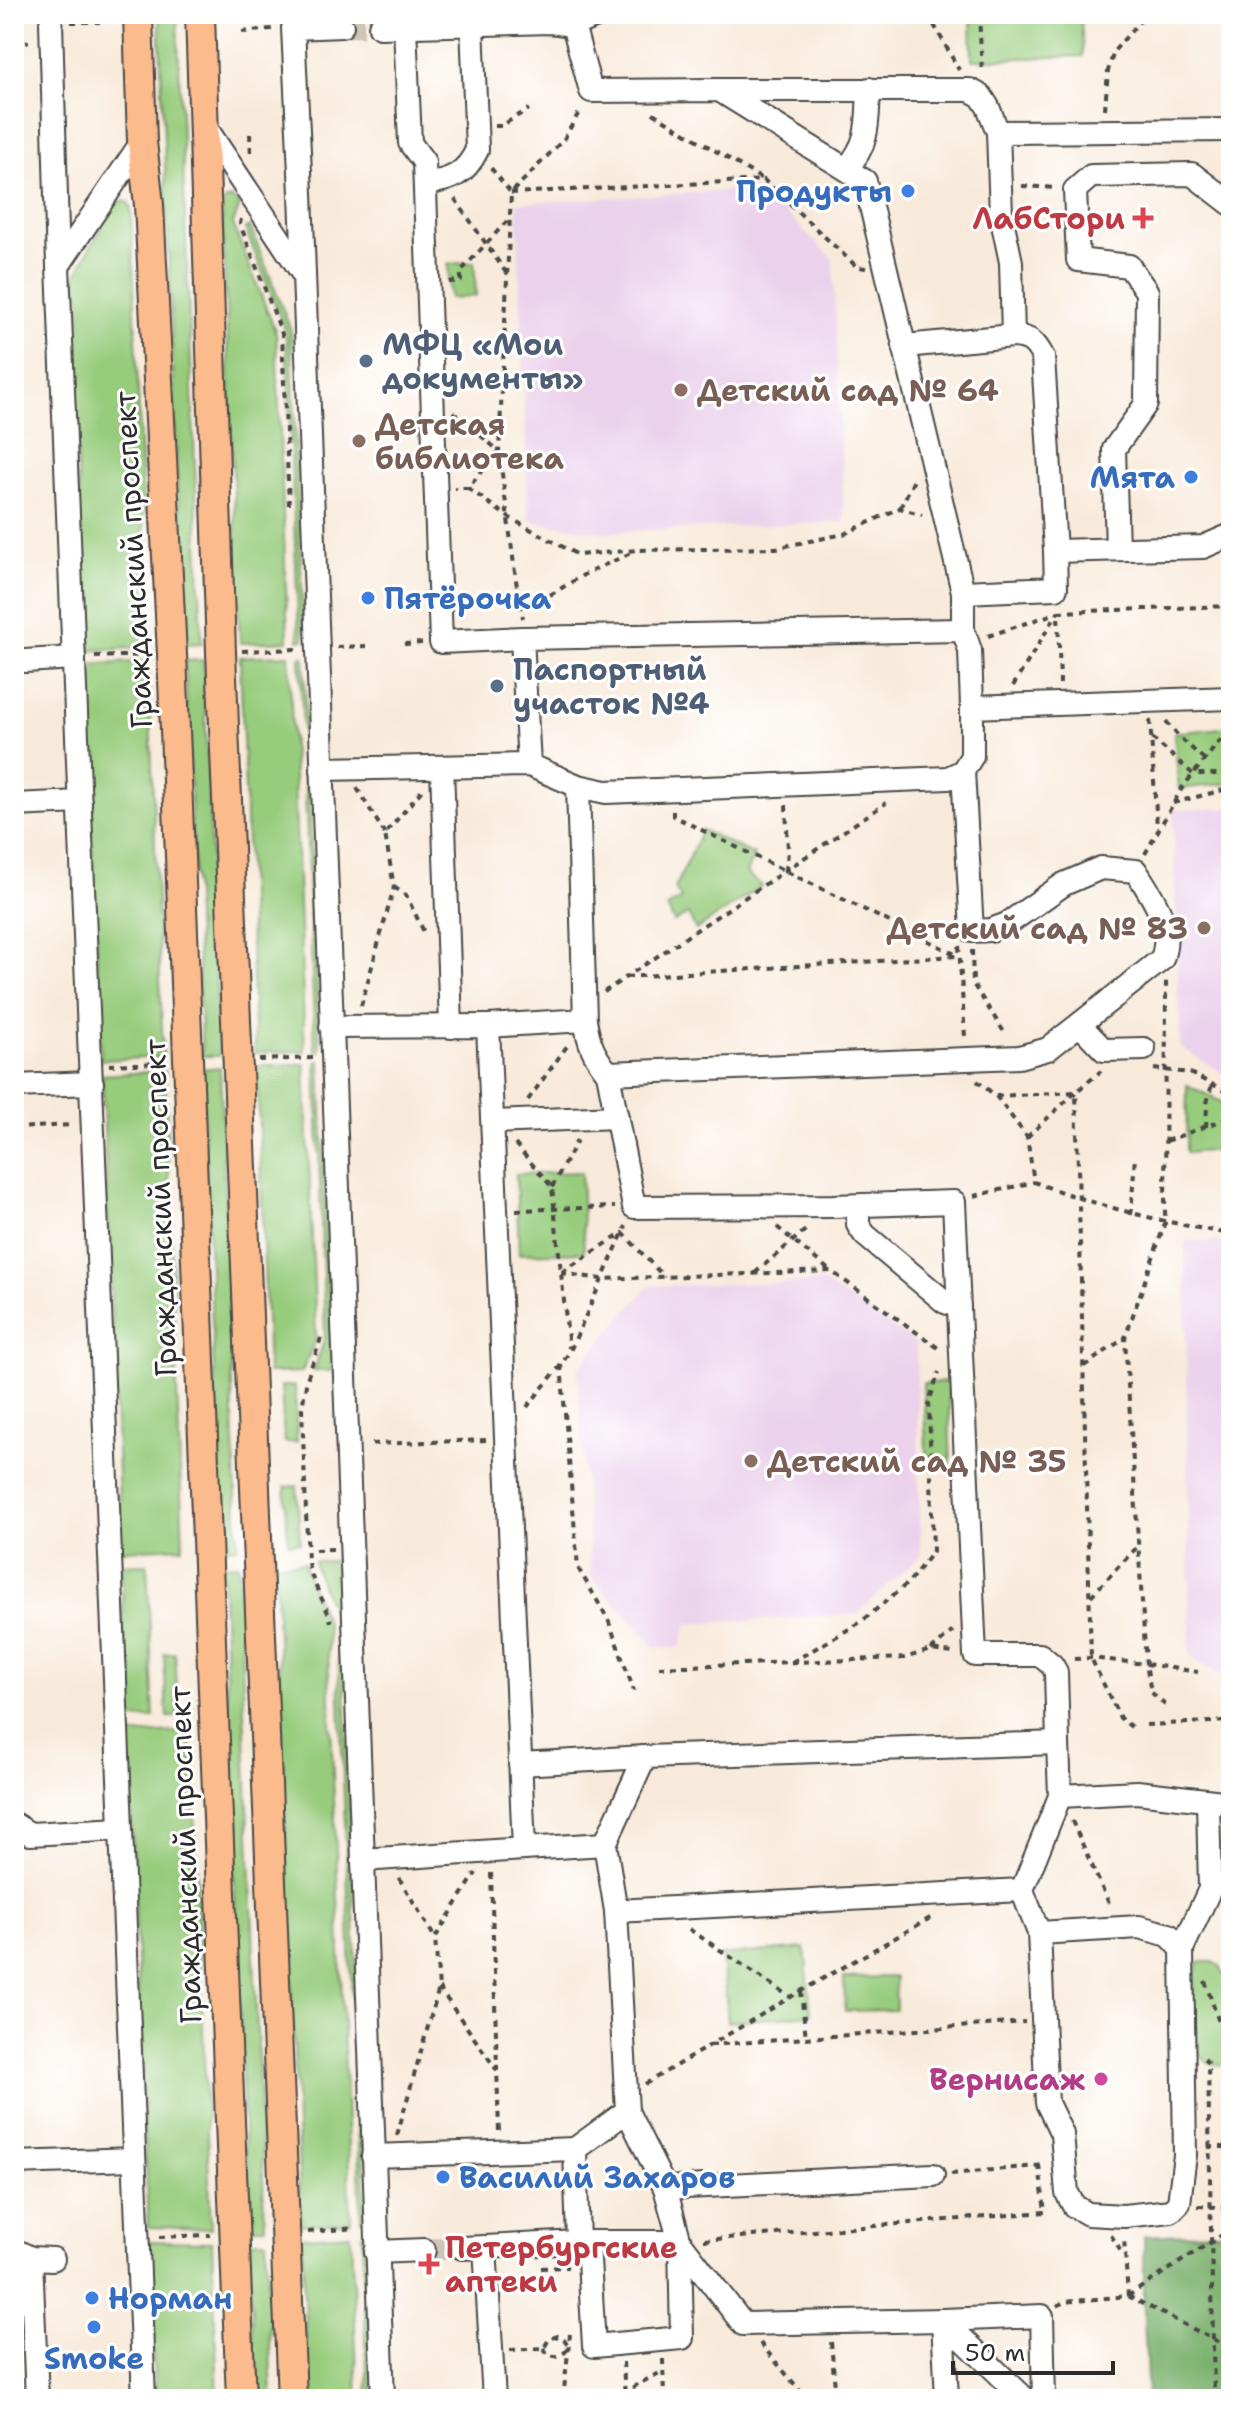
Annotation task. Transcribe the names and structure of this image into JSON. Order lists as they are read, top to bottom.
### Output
{
  "streets": {
    "main road": ["Гражданский проспект"]
  },
  "places": {
    "other": [
      "Продукты",
      "МФЦ «Мои документы»",
      "Детский сад № 64",
      "Детская библиотека",
      "Мята",
      "Пятёрочка",
      "Паспортный участок №4",
      "Детский сад № 83",
      "Детский сад № 35",
      "Вернисаж",
      "Василий Захаров",
      "Норман",
      "Smoke"
    ],
    "health": ["ЛабСтори", "Петербургские аптеки"]
  },
  "scale_bar": "50 m"
}
